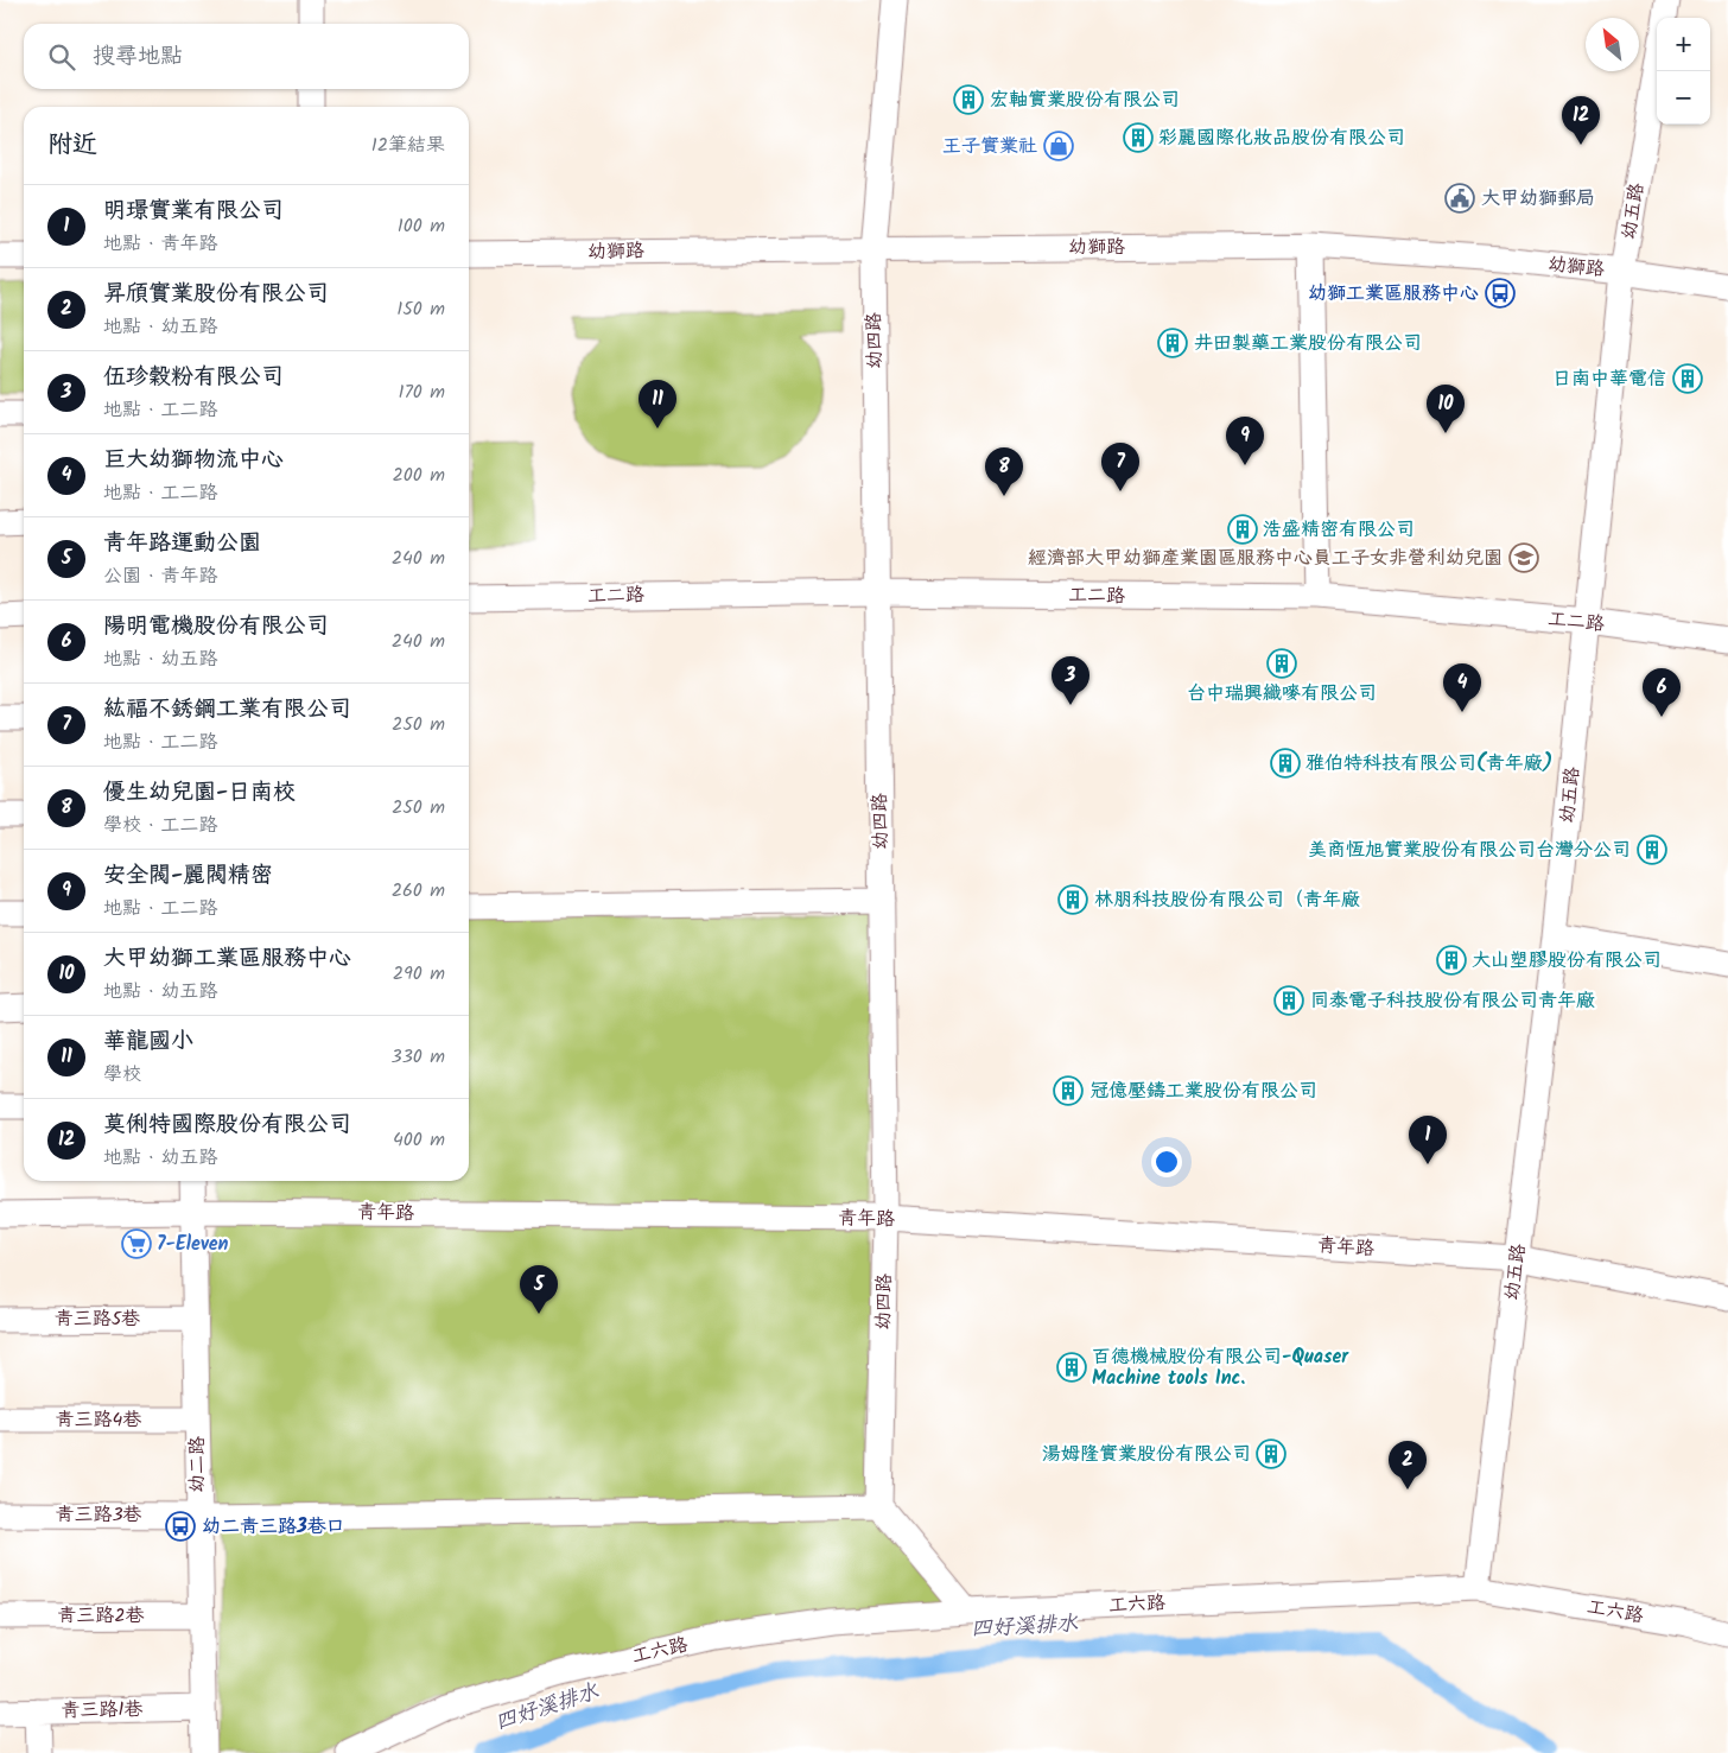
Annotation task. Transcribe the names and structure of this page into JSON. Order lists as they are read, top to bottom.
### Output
{
  "streets": {
    "street": [
      "幼五路",
      "幼獅路",
      "幼四路",
      "工二路",
      "青年路",
      "青三路5巷",
      "青三路4巷",
      "幼二路",
      "青三路3巷",
      "工六路",
      "青三路2巷",
      "青三路1巷"
    ]
  },
  "crossings": [
    ["幼五路", "幼獅路"],
    ["幼五路", "工二路"],
    ["幼五路", "青年路"],
    ["幼五路", "工六路"],
    ["幼獅路", "幼四路"],
    ["幼四路", "工二路"],
    ["幼四路", "青年路"],
    ["幼四路", "青三路3巷"],
    ["青年路", "幼二路"],
    ["青三路5巷", "幼二路"],
    ["青三路4巷", "幼二路"],
    ["幼二路", "青三路3巷"],
    ["幼二路", "青三路2巷"],
    ["幼二路", "青三路1巷"]
  ],
  "water": ["四好溪排水"],
  "places": {
    "building": [
      "宏軸實業股份有限公司",
      "彩麗國際化妝品股份有限公司",
      "井田製藥工業股份有限公司",
      "日南中華電信",
      "浩盛精密有限公司",
      "台中瑞興織嘜有限公司",
      "雅伯特科技有限公司(青年廠)",
      "美商恆旭實業股份有限公司台灣分公司",
      "林朋科技股份有限公司（青年廠",
      "大山塑膠股份有限公司",
      "同泰電子科技股份有限公司青年廠",
      "冠億壓鑄工業股份有限公司",
      "百德機械股份有限公司-Quaser Machine tools Inc.",
      "湯姆隆實業股份有限公司"
    ],
    "shop": ["王子實業社"],
    "public building": ["大甲幼獅郵局"],
    "bus stop": ["幼獅工業區服務中心", "幼二青三路3巷口"],
    "school or university": ["經濟部大甲幼獅產業園區服務中心員工子女非營利幼兒園"],
    "supermarket": ["7-Eleven"]
  },
  "north": "top left",
  "page": {
    "map_buttons": ["+", "−"],
    "search": "搜尋地點",
    "pins": [
      "12",
      "11",
      "10",
      "9",
      "7",
      "8",
      "3",
      "4",
      "6",
      "1",
      "5",
      "2"
    ],
    "heading": ["附近", "12筆結果"],
    "list": [
      {
        "mark": "1",
        "name": "明璟實業有限公司",
        "note": "地點 · 青年路",
        "value": "100 m"
      },
      {
        "mark": "2",
        "name": "昇頎實業股份有限公司",
        "note": "地點 · 幼五路",
        "value": "150 m"
      },
      {
        "mark": "3",
        "name": "伍珍穀粉有限公司",
        "note": "地點 · 工二路",
        "value": "170 m"
      },
      {
        "mark": "4",
        "name": "巨大幼獅物流中心",
        "note": "地點 · 工二路",
        "value": "200 m"
      },
      {
        "mark": "5",
        "name": "青年路運動公園",
        "note": "公園 · 青年路",
        "value": "240 m"
      },
      {
        "mark": "6",
        "name": "陽明電機股份有限公司",
        "note": "地點 · 幼五路",
        "value": "240 m"
      },
      {
        "mark": "7",
        "name": "紘福不銹鋼工業有限公司",
        "note": "地點 · 工二路",
        "value": "250 m"
      },
      {
        "mark": "8",
        "name": "優生幼兒園-日南校",
        "note": "學校 · 工二路",
        "value": "250 m"
      },
      {
        "mark": "9",
        "name": "安全閥-麗閥精密",
        "note": "地點 · 工二路",
        "value": "260 m"
      },
      {
        "mark": "10",
        "name": "大甲幼獅工業區服務中心",
        "note": "地點 · 幼五路",
        "value": "290 m"
      },
      {
        "mark": "11",
        "name": "華龍國小",
        "note": "學校",
        "value": "330 m"
      },
      {
        "mark": "12",
        "name": "莫俐特國際股份有限公司",
        "note": "地點 · 幼五路",
        "value": "400 m"
      }
    ]
  }
}
